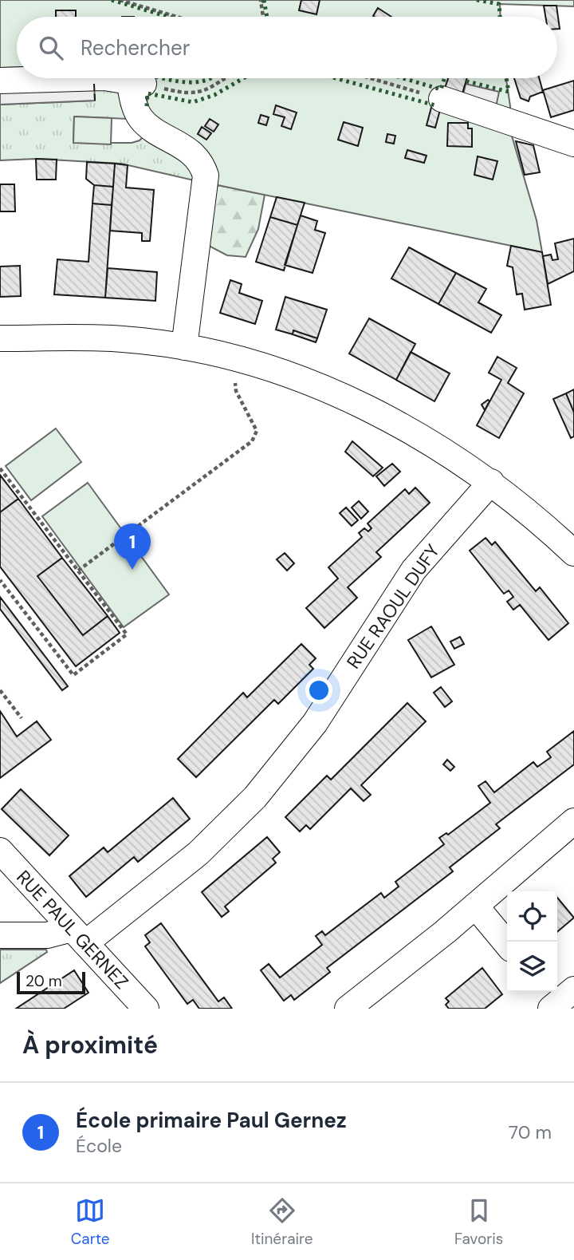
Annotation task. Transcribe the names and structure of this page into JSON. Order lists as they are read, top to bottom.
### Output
{
  "streets": {
    "street": ["RUE RAOUL DUFY", "RUE PAUL GERNEZ"]
  },
  "crossings": [
    ["RUE RAOUL DUFY", "RUE PAUL GERNEZ"]
  ],
  "scale_bar": "20 m",
  "page": {
    "search": "Rechercher",
    "pins": "1",
    "scale": "20 m",
    "heading": "À proximité",
    "list": [
      {
        "mark": "1",
        "name": "École primaire Paul Gernez",
        "note": "École",
        "value": "70 m"
      }
    ],
    "nav": ["Carte", "Itinéraire", "Favoris"]
  }
}
